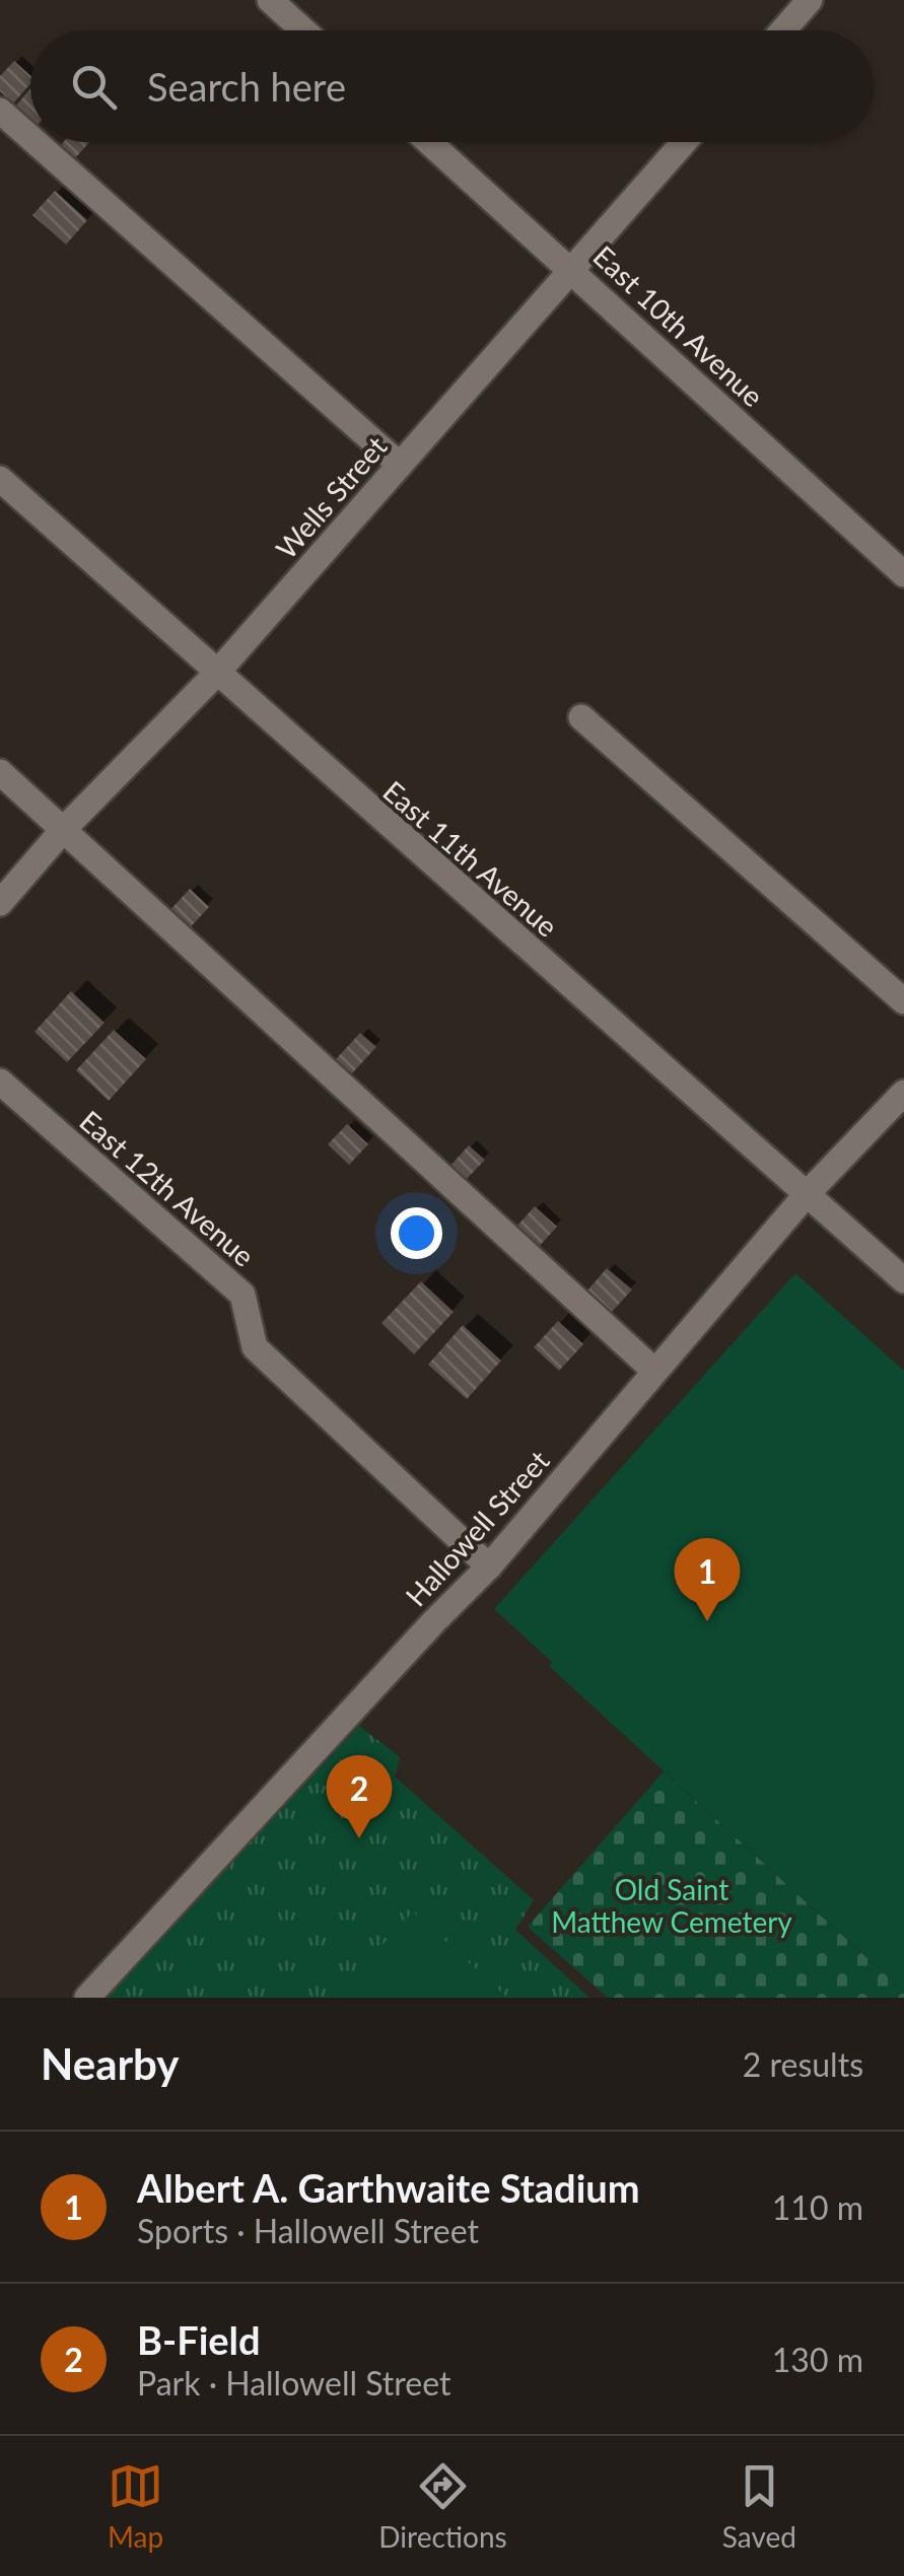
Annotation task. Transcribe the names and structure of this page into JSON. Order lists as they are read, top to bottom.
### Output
{
  "streets": {
    "street": [
      "East 10th Avenue",
      "Wells Street",
      "East 11th Avenue",
      "East 12th Avenue",
      "Hallowell Street"
    ]
  },
  "crossings": [
    ["East 10th Avenue", "Wells Street"],
    ["Wells Street", "East 11th Avenue"],
    ["East 11th Avenue", "Hallowell Street"],
    ["East 12th Avenue", "Hallowell Street"]
  ],
  "parks": ["Old Saint Matthew Cemetery"],
  "page": {
    "search": "Search here",
    "pins": ["1", "2"],
    "heading": ["Nearby", "2 results"],
    "list": [
      {
        "mark": "1",
        "name": "Albert A. Garthwaite Stadium",
        "note": "Sports · Hallowell Street",
        "value": "110 m"
      },
      {
        "mark": "2",
        "name": "B-Field",
        "note": "Park · Hallowell Street",
        "value": "130 m"
      }
    ],
    "nav": ["Map", "Directions", "Saved"]
  }
}
